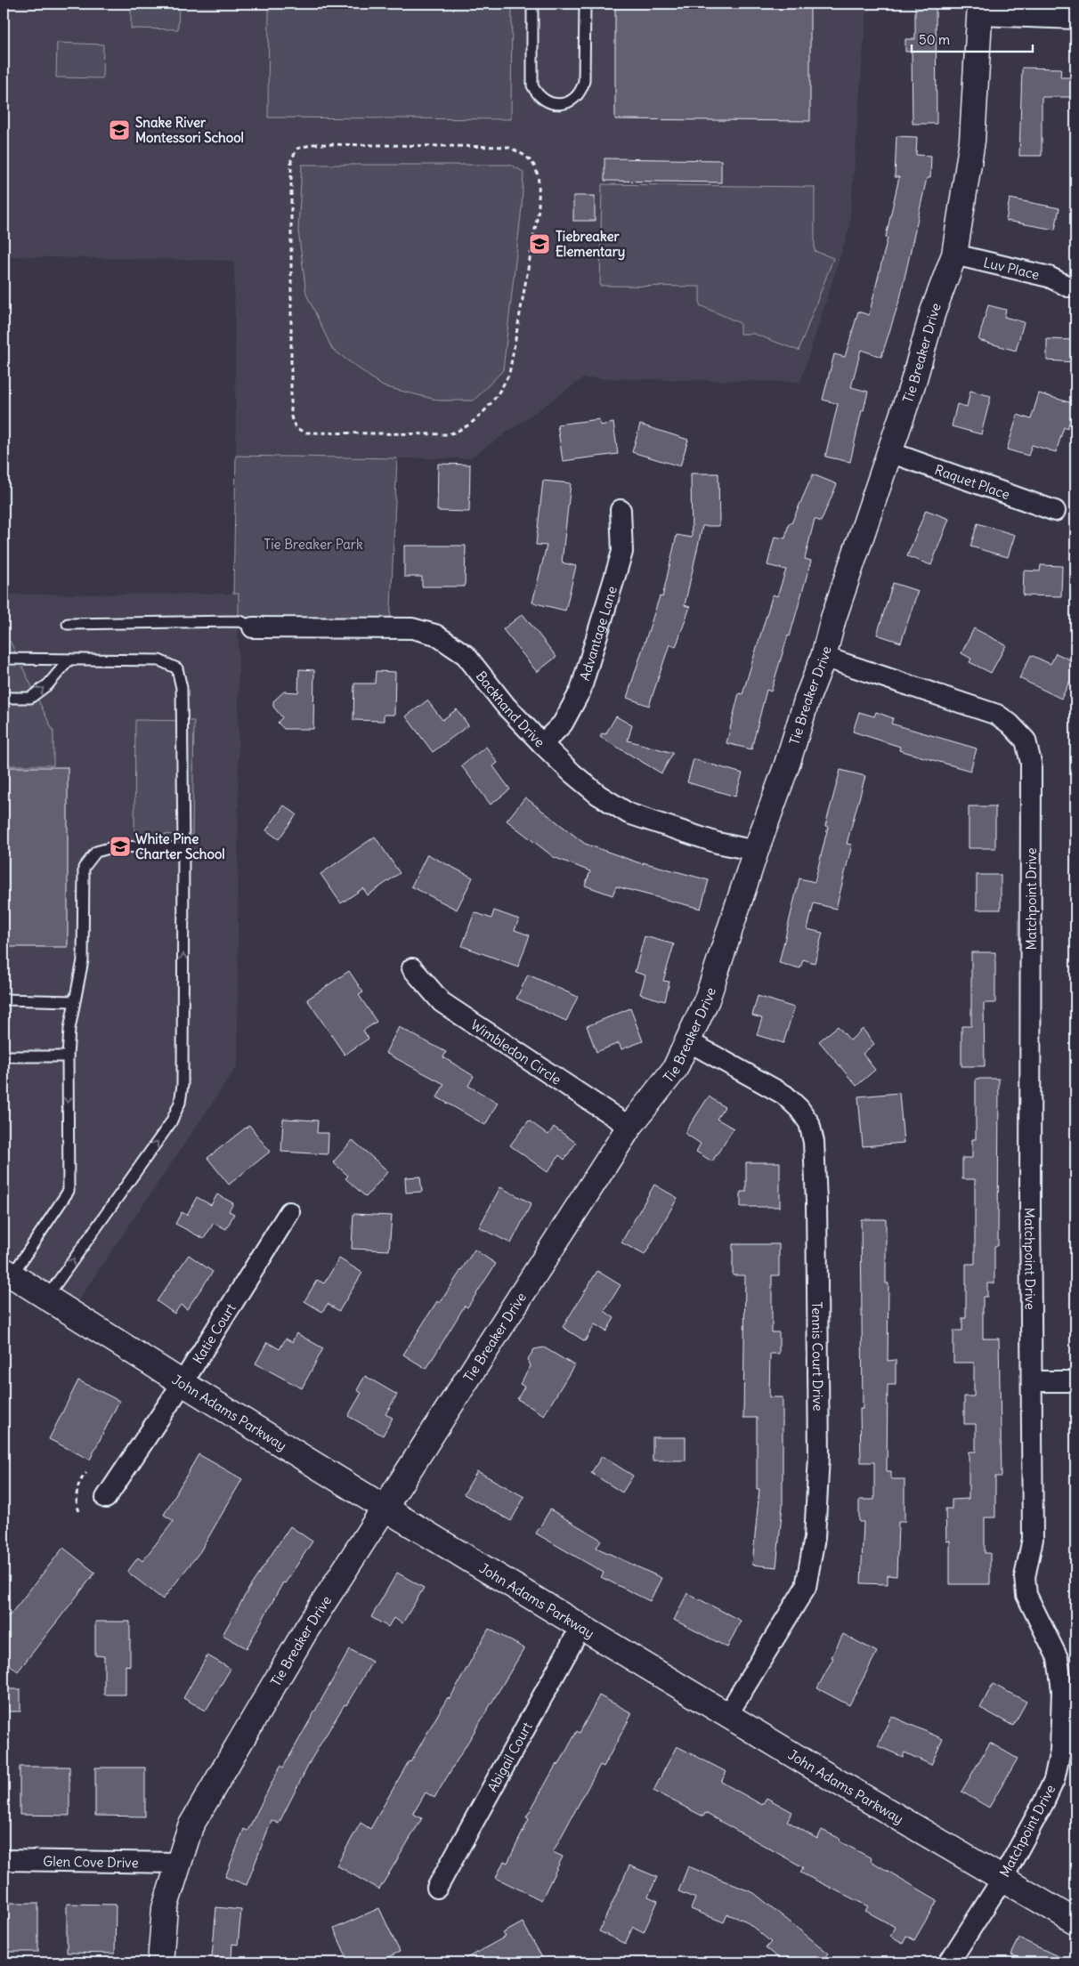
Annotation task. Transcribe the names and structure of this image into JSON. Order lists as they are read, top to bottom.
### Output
{
  "streets": {
    "street": [
      "Luv Place",
      "Tie Breaker Drive",
      "Raquet Place",
      "Advantage Lane",
      "Backhand Drive",
      "Matchpoint Drive",
      "Wimbledon Circle",
      "Katie Court",
      "Tennis Court Drive",
      "John Adams Parkway",
      "Abigail Court",
      "Glen Cove Drive"
    ]
  },
  "crossings": [
    ["Luv Place", "Tie Breaker Drive"],
    ["Tie Breaker Drive", "Raquet Place"],
    ["Tie Breaker Drive", "Backhand Drive"],
    ["Tie Breaker Drive", "Matchpoint Drive"],
    ["Tie Breaker Drive", "Wimbledon Circle"],
    ["Tie Breaker Drive", "Tennis Court Drive"],
    ["Tie Breaker Drive", "John Adams Parkway"],
    ["Tie Breaker Drive", "Glen Cove Drive"],
    ["Advantage Lane", "Backhand Drive"],
    ["Matchpoint Drive", "John Adams Parkway"],
    ["Katie Court", "John Adams Parkway"],
    ["Tennis Court Drive", "John Adams Parkway"],
    ["John Adams Parkway", "Abigail Court"]
  ],
  "parks": ["Tie Breaker Park"],
  "places": {
    "school or university": ["Snake River Montessori School", "Tiebreaker Elementary", "White Pine Charter School"]
  },
  "scale_bar": "50 m"
}
